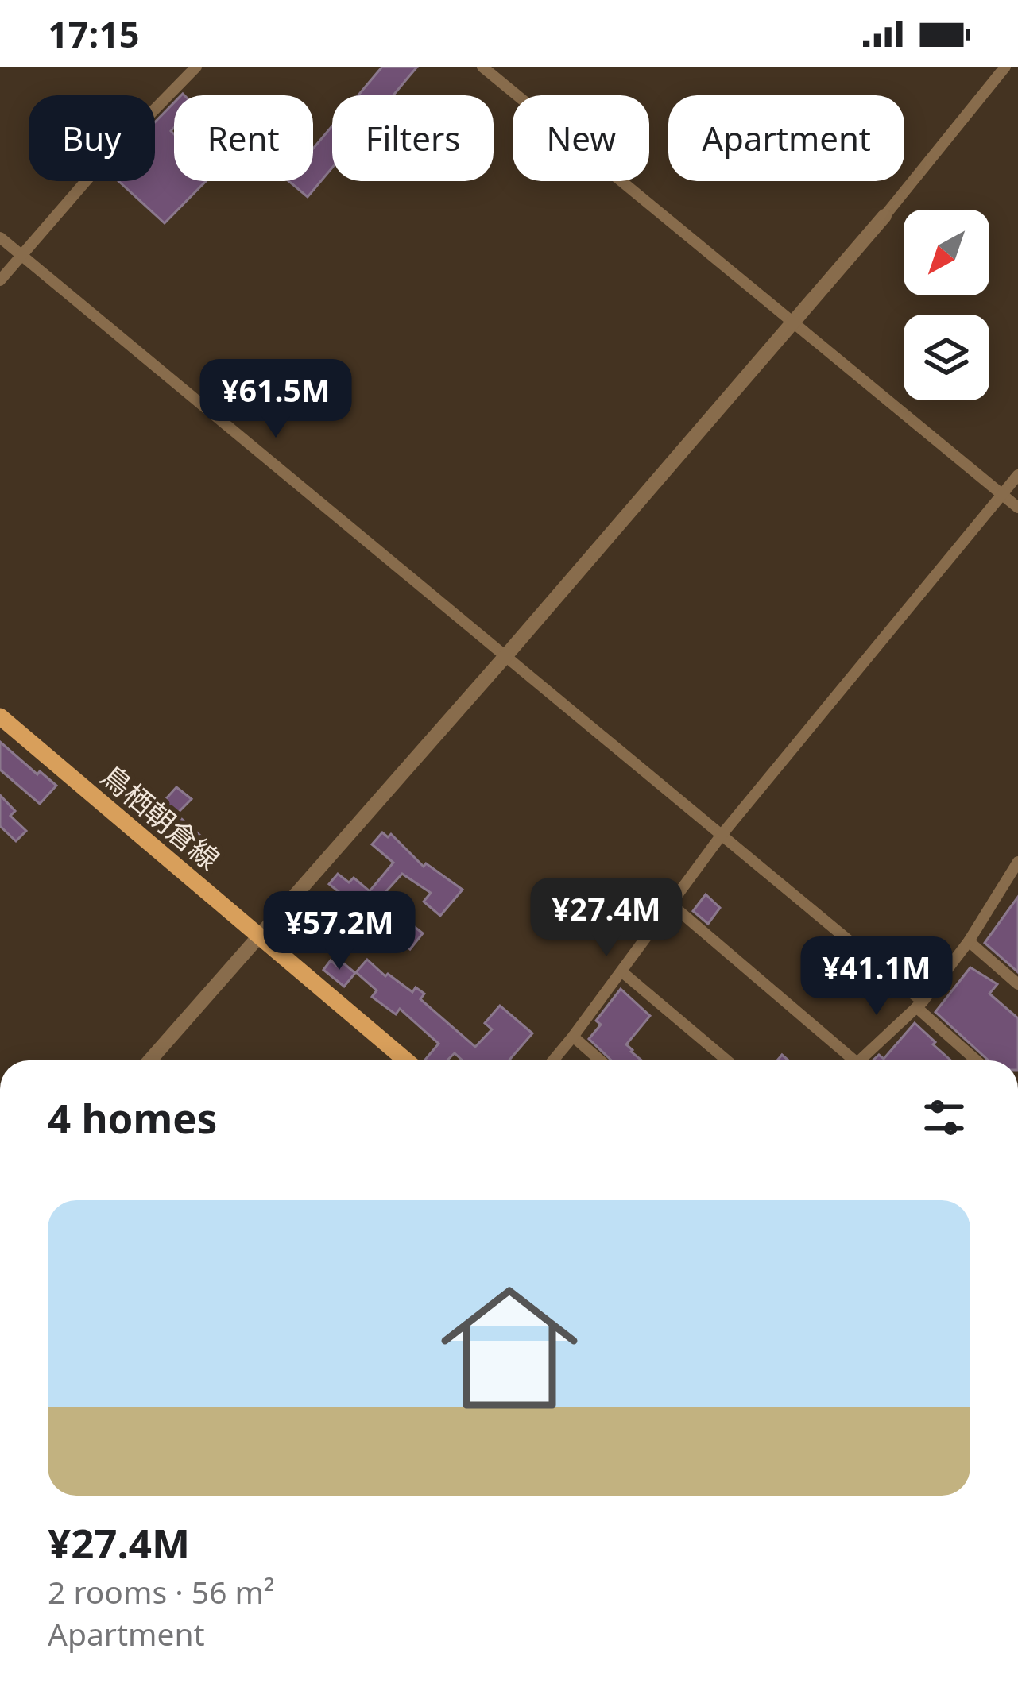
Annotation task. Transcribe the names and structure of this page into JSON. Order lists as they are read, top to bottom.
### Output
{
  "streets": {
    "main road": ["鳥栖朝倉線"]
  },
  "north": "bottom left",
  "page": {
    "status": "17:15",
    "chip": [
      "Buy",
      "Rent",
      "Filters",
      "New",
      "Apartment"
    ],
    "price": [
      "¥61.5M",
      "¥27.4M",
      "¥57.2M",
      "¥41.1M"
    ],
    "heading": "4 homes",
    "list": [
      {
        "name": "¥27.4M",
        "note": "2 rooms · 56 m² · Apartment"
      }
    ]
  }
}
